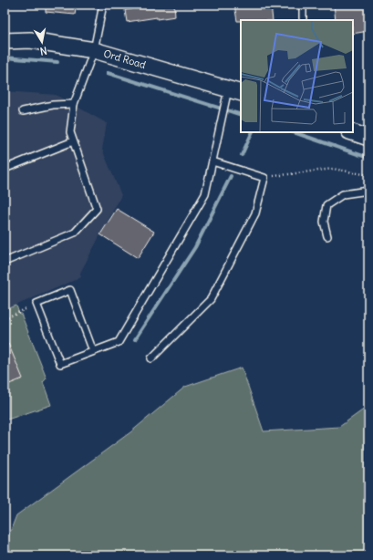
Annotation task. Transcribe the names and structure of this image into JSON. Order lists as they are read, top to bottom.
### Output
{
  "streets": {
    "street": ["Ord Road"]
  },
  "north": "bottom"
}
